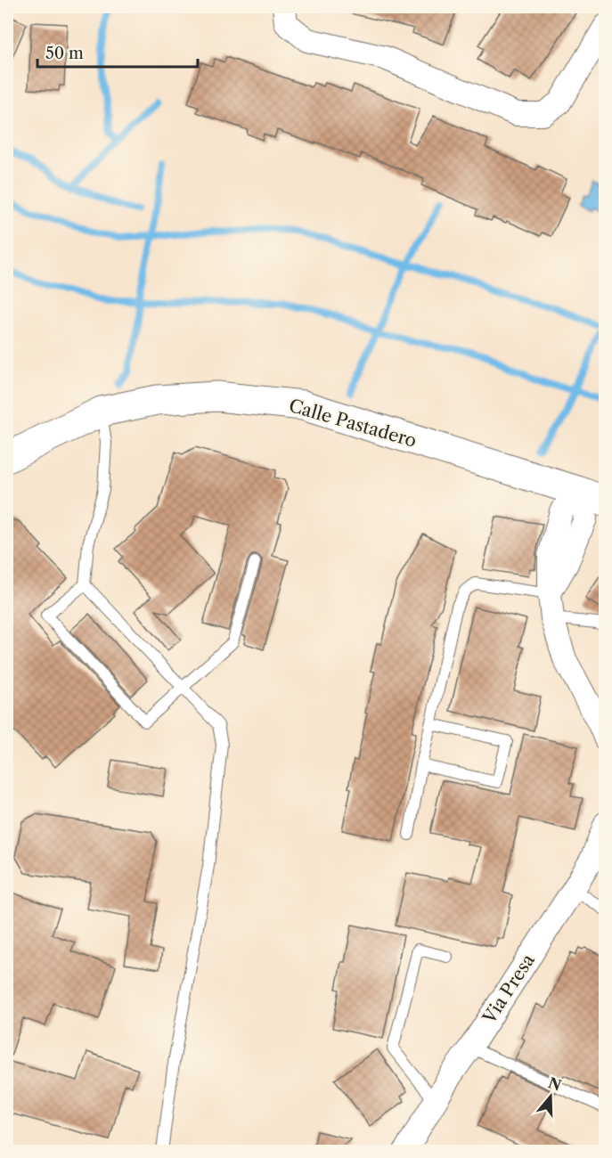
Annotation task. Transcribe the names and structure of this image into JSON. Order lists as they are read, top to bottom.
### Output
{
  "streets": {
    "street": ["Calle Pastadero", "Via Presa"]
  },
  "scale_bar": "50 m",
  "north": "top"
}
